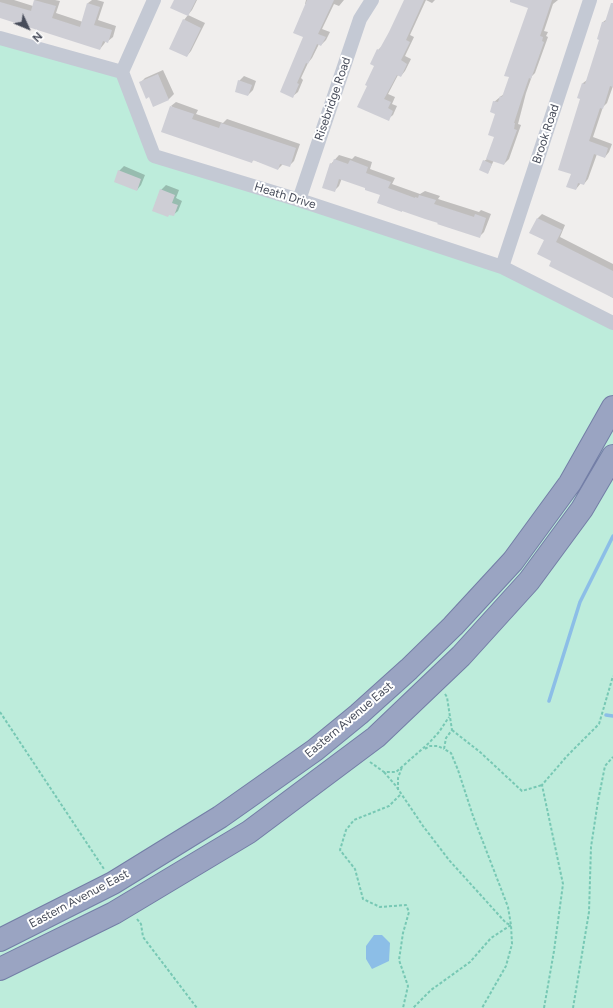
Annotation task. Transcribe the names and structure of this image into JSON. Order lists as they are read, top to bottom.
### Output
{
  "streets": {
    "highway": ["Eastern Avenue East"],
    "street": ["Risebridge Road", "Brook Road", "Heath Drive"]
  },
  "crossings": [
    ["Risebridge Road", "Heath Drive"],
    ["Brook Road", "Heath Drive"]
  ],
  "north": "bottom right"
}
